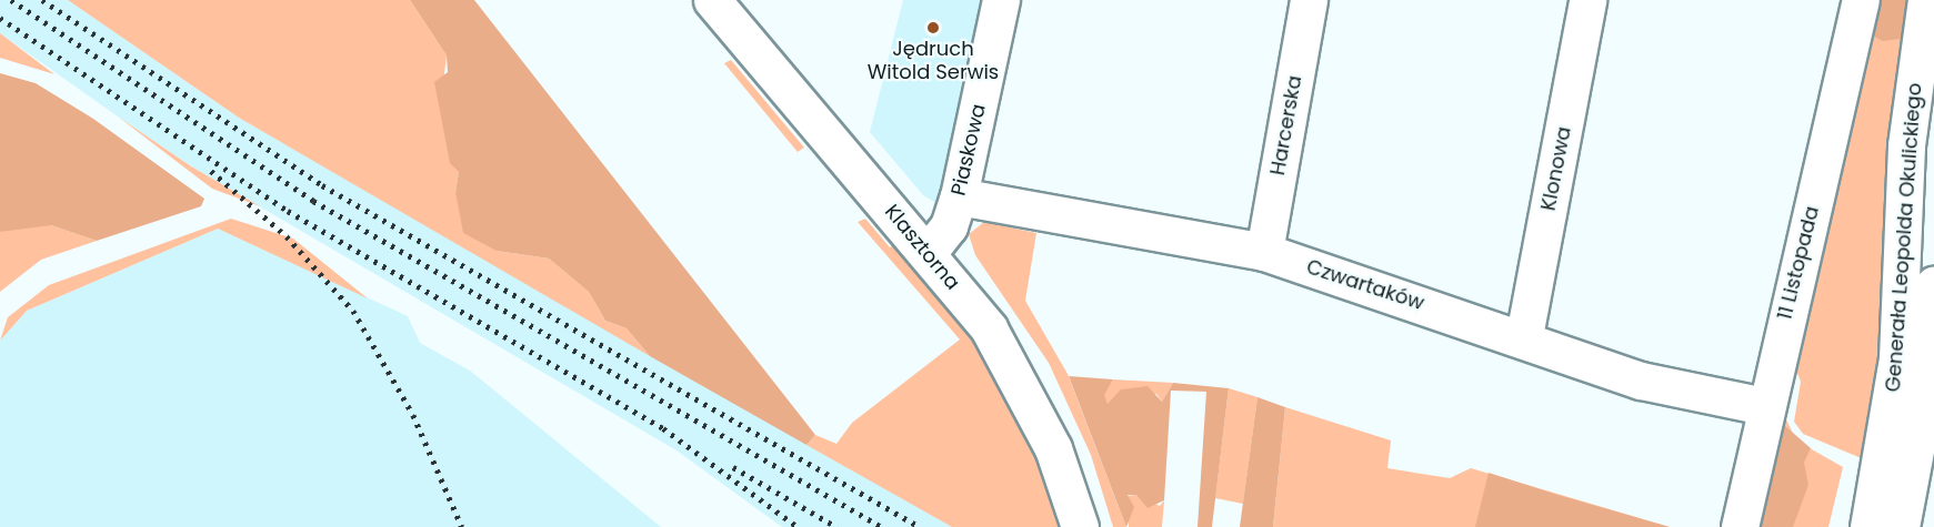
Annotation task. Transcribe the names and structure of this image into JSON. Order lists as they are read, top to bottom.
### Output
{
  "streets": {
    "street": [
      "Harcerska",
      "Piaskowa",
      "Klonowa",
      "Generała Leopolda Okulickiego",
      "Klasztorna",
      "11 Listopada",
      "Czwartaków"
    ]
  },
  "crossings": [
    ["Harcerska", "Czwartaków"],
    ["Piaskowa", "Klasztorna"],
    ["Piaskowa", "Czwartaków"],
    ["Klonowa", "Czwartaków"],
    ["11 Listopada", "Czwartaków"]
  ],
  "places": ["Jędruch Witold Serwis"]
}
